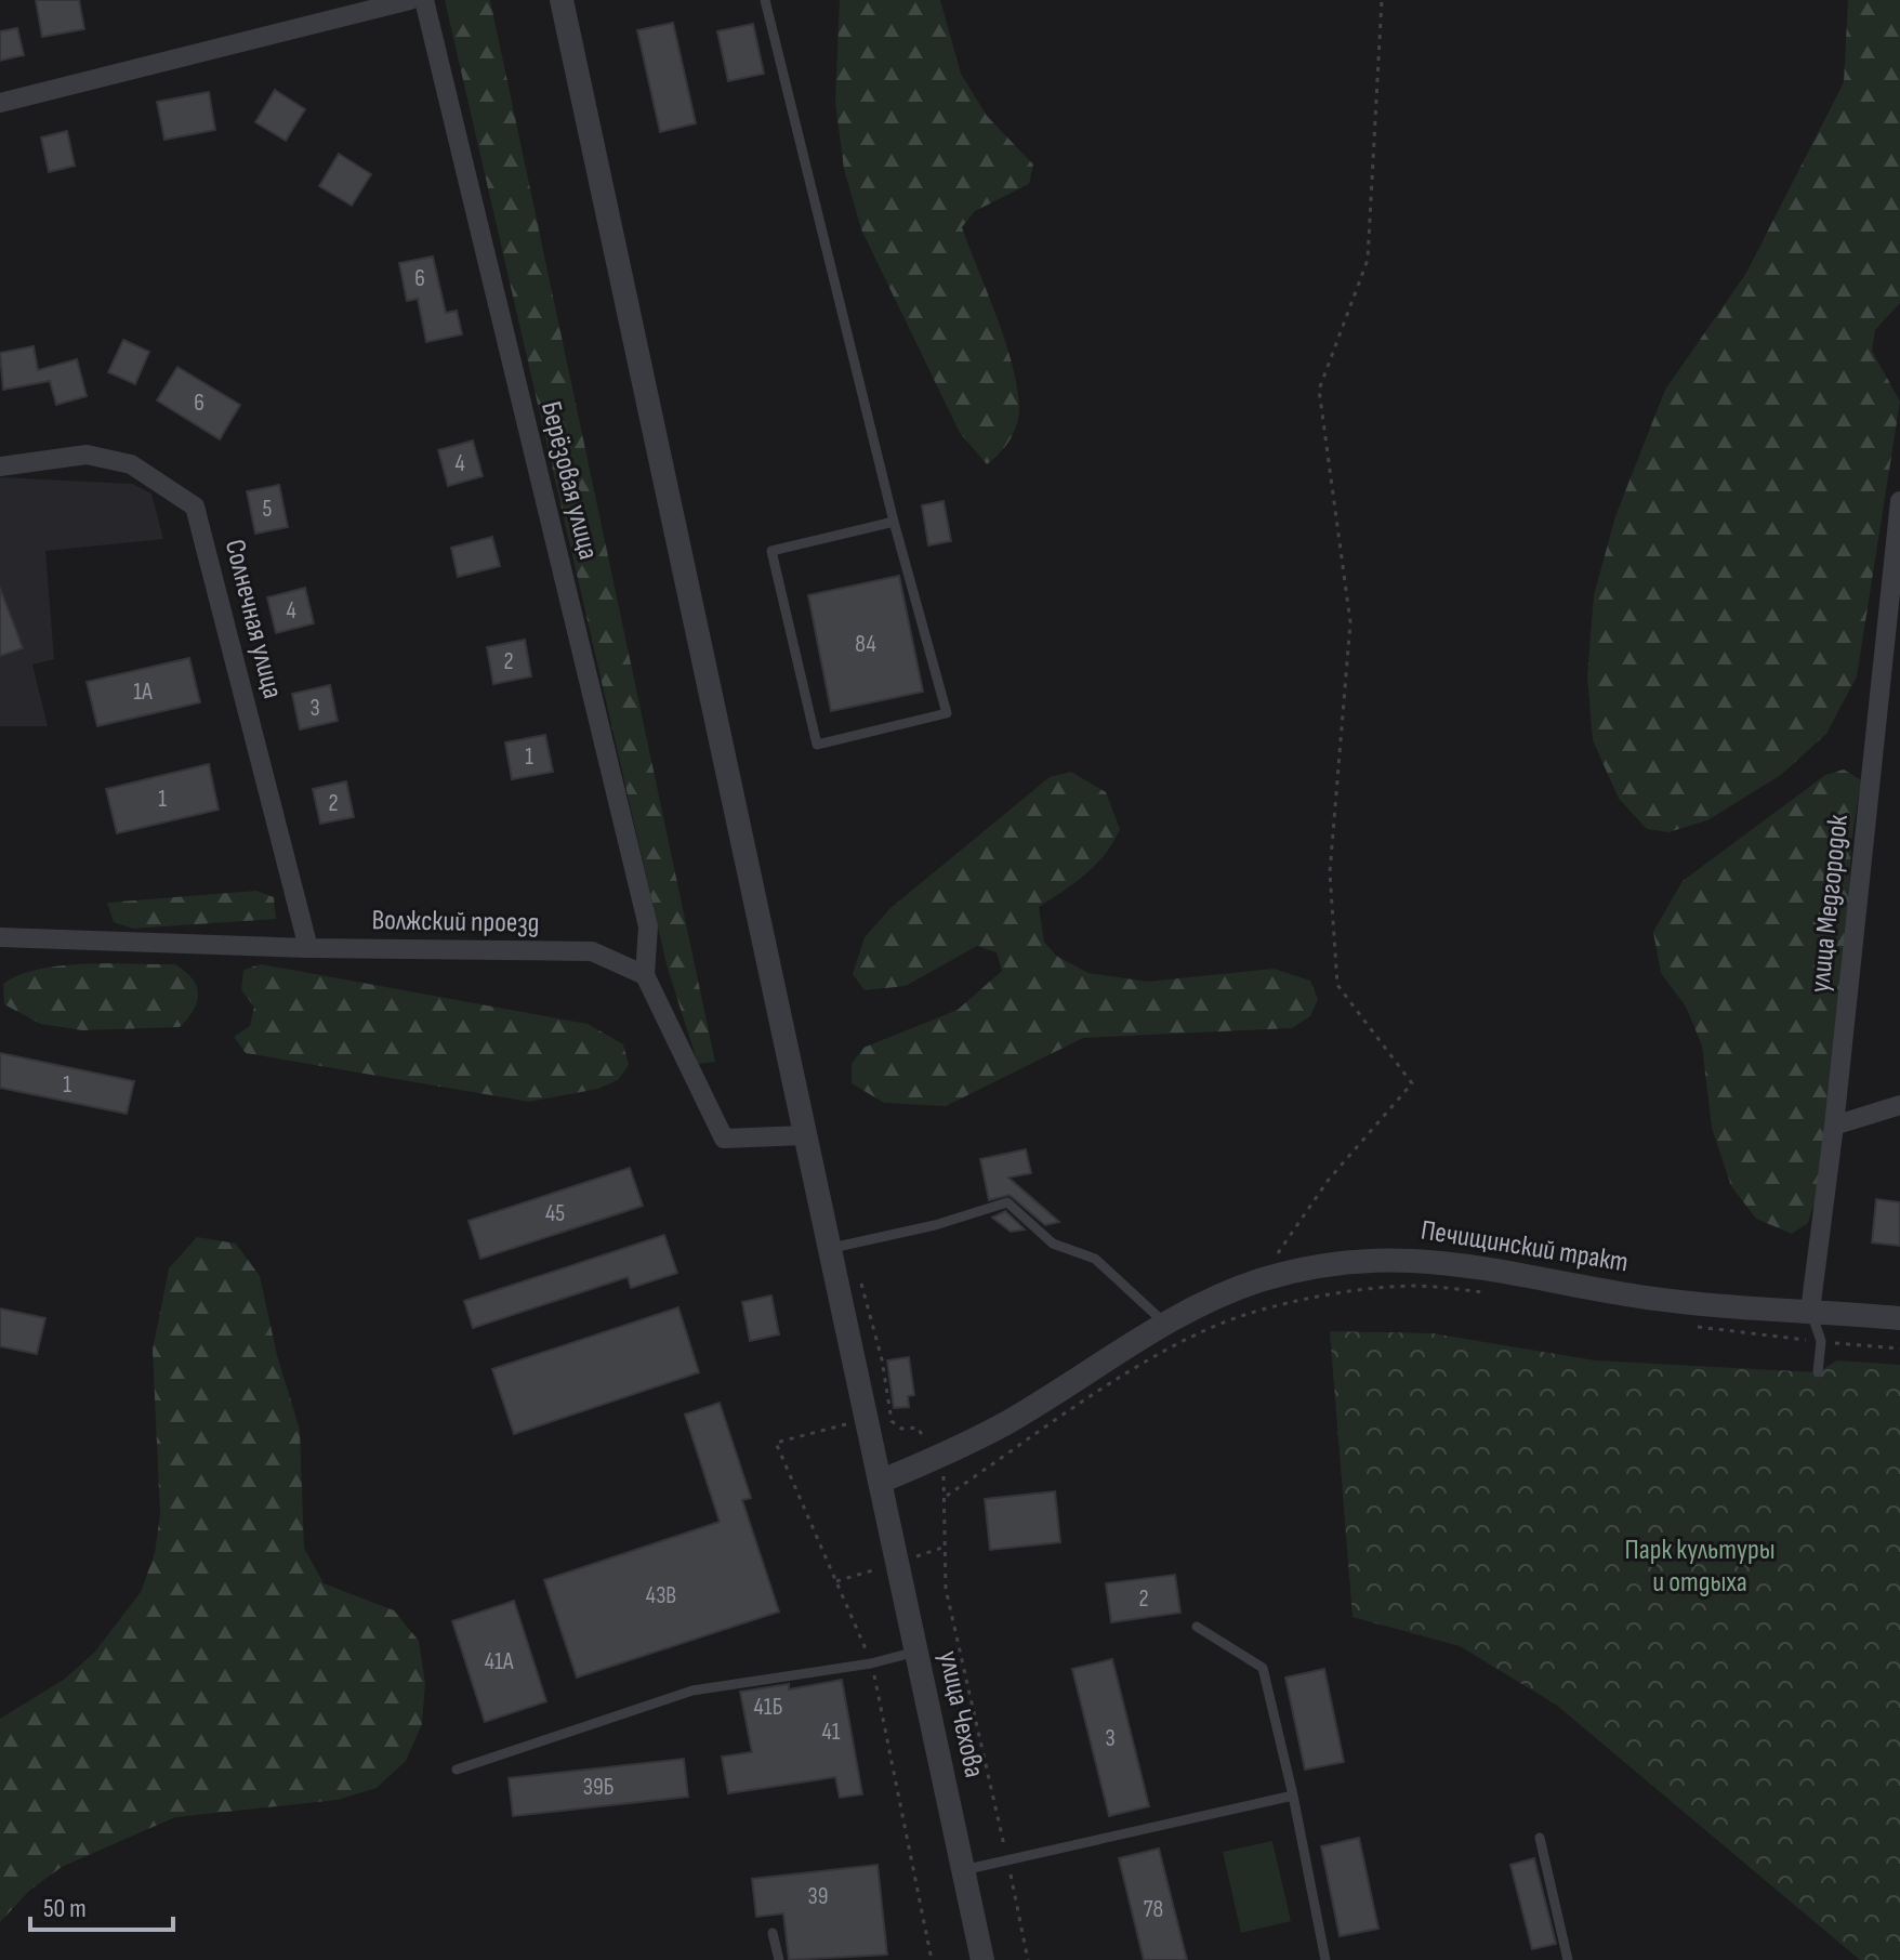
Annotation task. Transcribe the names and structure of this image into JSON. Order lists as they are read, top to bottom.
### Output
{
  "streets": {
    "street": [
      "Берёзовая улица",
      "Солнечная улица",
      "улица Медгородок",
      "Волжский проезд",
      "Печищинский тракт",
      "улица Чехова"
    ]
  },
  "crossings": [
    ["Берёзовая улица", "Волжский проезд"],
    ["Солнечная улица", "Волжский проезд"],
    ["улица Медгородок", "Печищинский тракт"],
    ["Печищинский тракт", "улица Чехова"]
  ],
  "parks": ["Парк культуры и отдыха"],
  "house_numbers": [
    "6",
    "6",
    "4",
    "5",
    "4",
    "84",
    "2",
    "1А",
    "3",
    "1",
    "1",
    "2",
    "1",
    "45",
    "43В",
    "2",
    "41А",
    "41Б",
    "41",
    "3",
    "39Б",
    "39",
    "78"
  ],
  "scale_bar": "50 m"
}
